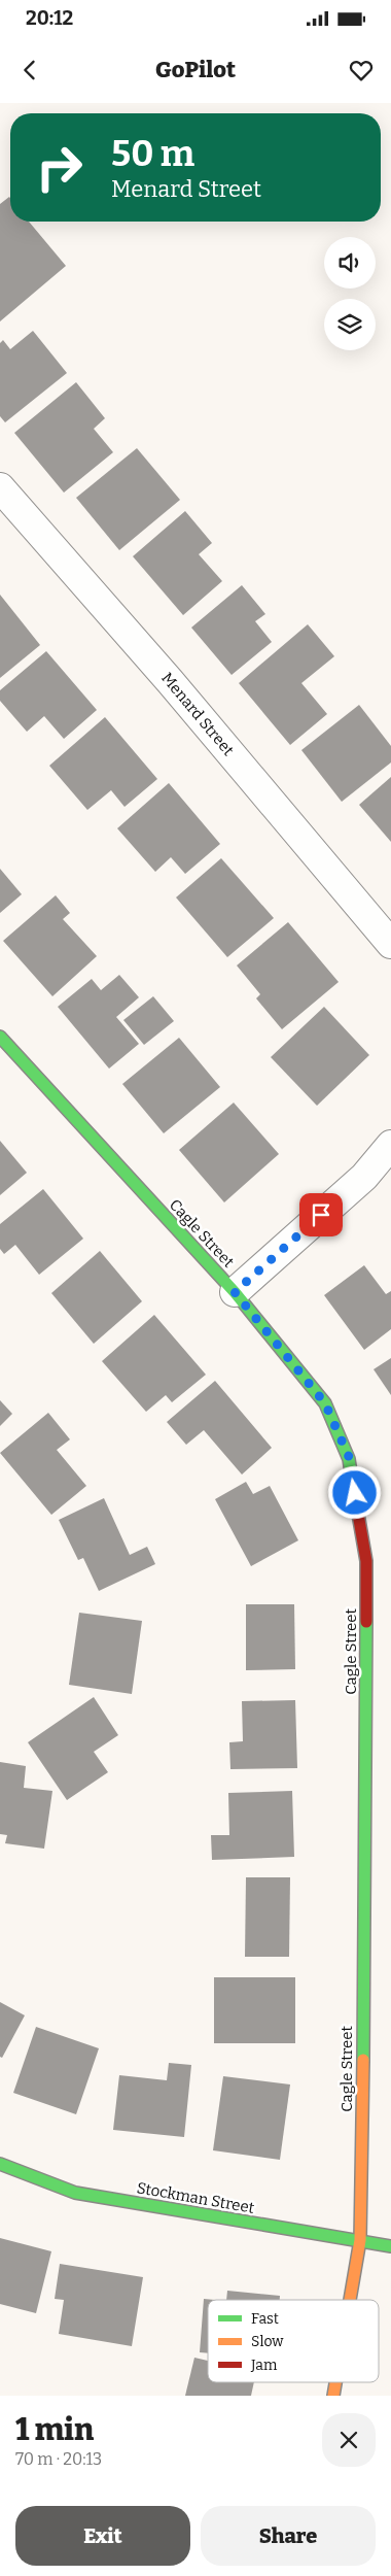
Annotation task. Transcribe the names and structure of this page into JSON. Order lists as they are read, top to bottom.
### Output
{
  "streets": {
    "street": ["Menard Street", "Cagle Street", "Stockman Street"]
  },
  "crossings": [
    ["Cagle Street", "Stockman Street"]
  ],
  "legend": ["Fast", "Slow", "Jam"],
  "page": {
    "status": "20:12",
    "header": "GoPilot",
    "turn": ["50 m", "Menard Street"],
    "heading": ["1 min", "70 m · 20:13"],
    "buttons": ["Exit", "Share"]
  }
}
